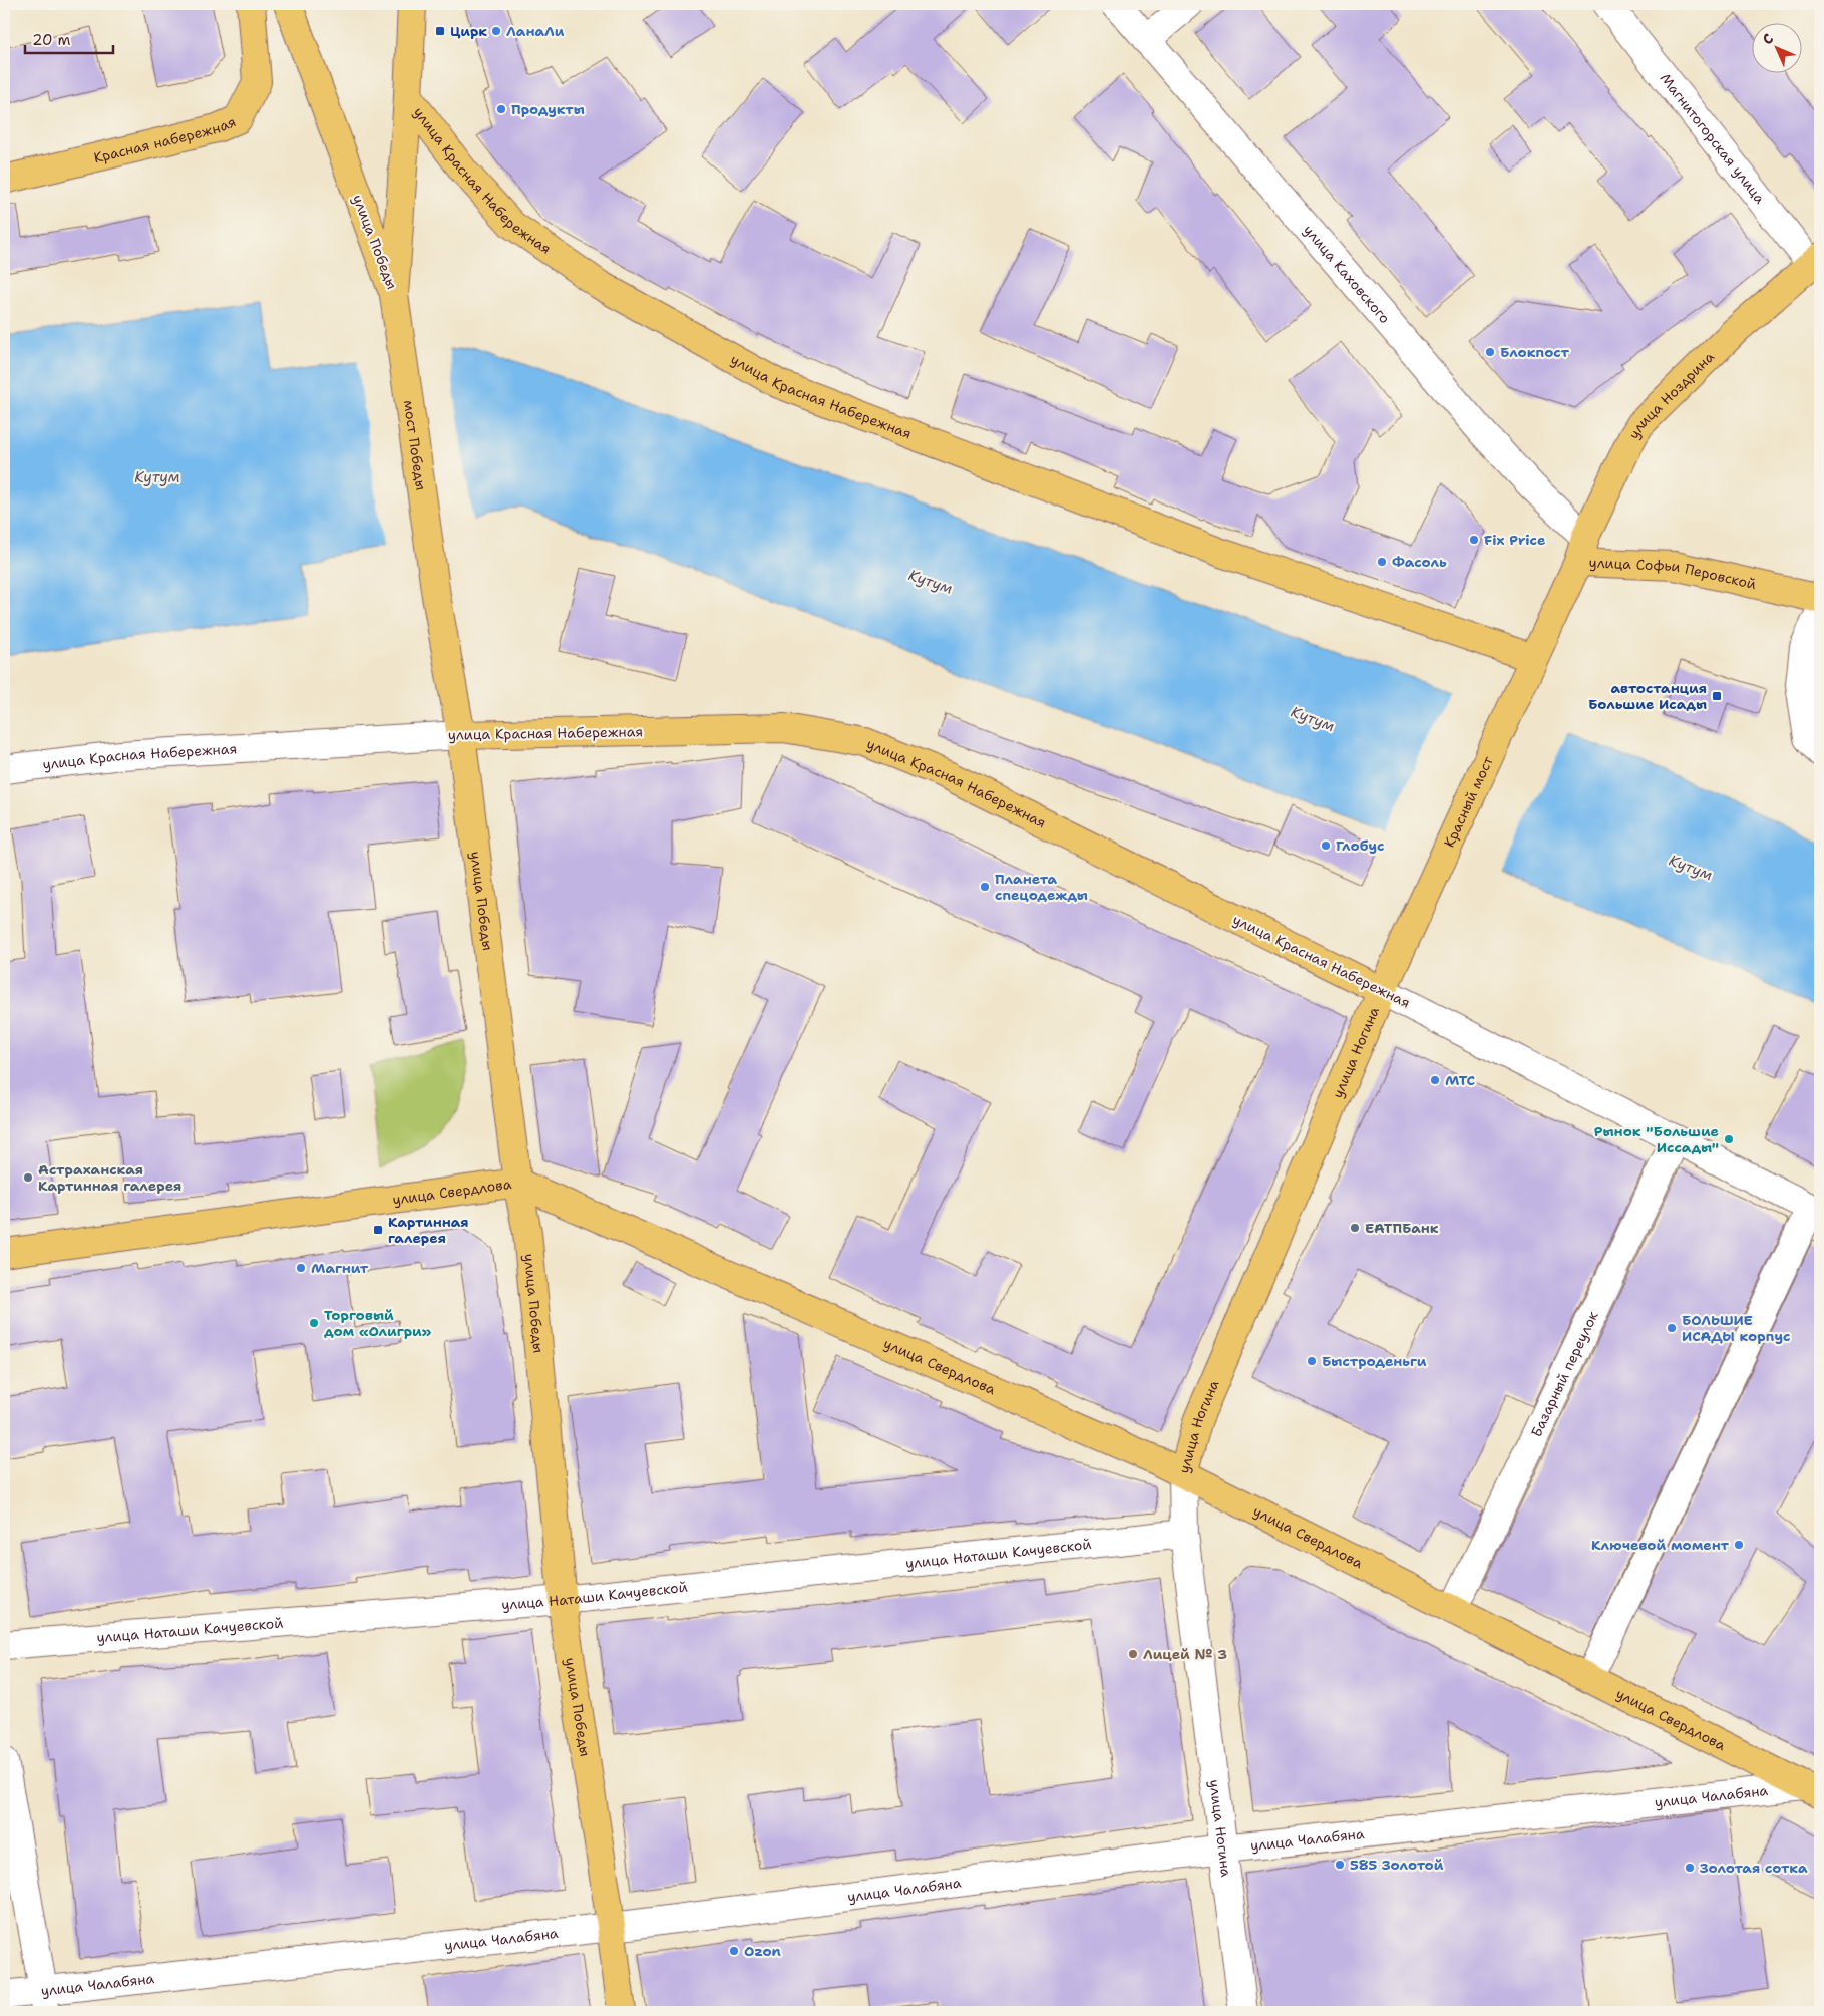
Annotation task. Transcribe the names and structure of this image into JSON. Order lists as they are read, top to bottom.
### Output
{
  "streets": {
    "main road": [
      "Красная набережная",
      "улица Красная Набережная",
      "улица Победы",
      "улица Ноздрина",
      "мост Победы",
      "улица Софьи Перовской",
      "Красный мост",
      "улица Ногина",
      "улица Свердлова"
    ],
    "street": [
      "Магнитогорская улица",
      "улица Каховского",
      "Базарный переулок",
      "улица Наташи Качуевской",
      "улица Чалабяна"
    ]
  },
  "crossings": [
    ["Магнитогорская улица", "улица Ноздрина"],
    ["улица Красная Набережная", "улица Победы"],
    ["улица Красная Набережная", "улица Софьи Перовской"],
    ["улица Красная Набережная", "улица Ногина"],
    ["улица Красная Набережная", "Базарный переулок"],
    ["улица Победы", "мост Победы"],
    ["улица Победы", "улица Свердлова"],
    ["улица Победы", "улица Наташи Качуевской"],
    ["улица Победы", "улица Чалабяна"],
    ["улица Каховского", "улица Ноздрина"],
    ["улица Каховского", "улица Софьи Перовской"],
    ["улица Ноздрина", "улица Софьи Перовской"],
    ["улица Софьи Перовской", "Красный мост"],
    ["Красный мост", "улица Ногина"],
    ["улица Ногина", "улица Свердлова"],
    ["улица Ногина", "улица Наташи Качуевской"],
    ["улица Ногина", "улица Чалабяна"],
    ["улица Свердлова", "Базарный переулок"],
    ["улица Свердлова", "улица Чалабяна"]
  ],
  "water": ["Кутум"],
  "places": {
    "transit": ["Цирк", "автостанция Большие Исады", "Картинная галерея"],
    "other": [
      "ЛанаЛи",
      "Продукты",
      "Блокпост",
      "Fix Price",
      "Фасоль",
      "Глобус",
      "Планета спецодежды",
      "МТС",
      "Рынок \"Большие Иссады\"",
      "Астраханская Картинная галерея",
      "ЕАТПБанк",
      "Магнит",
      "Торговый дом «Олигри»",
      "БОЛЬШИЕ ИСАДЫ корпус",
      "Быстроденьги",
      "Ключевой момент",
      "Лицей № 3",
      "585 Золотой",
      "Золотая сотка",
      "Ozon"
    ]
  },
  "scale_bar": "20 m",
  "north": "top left"
}
